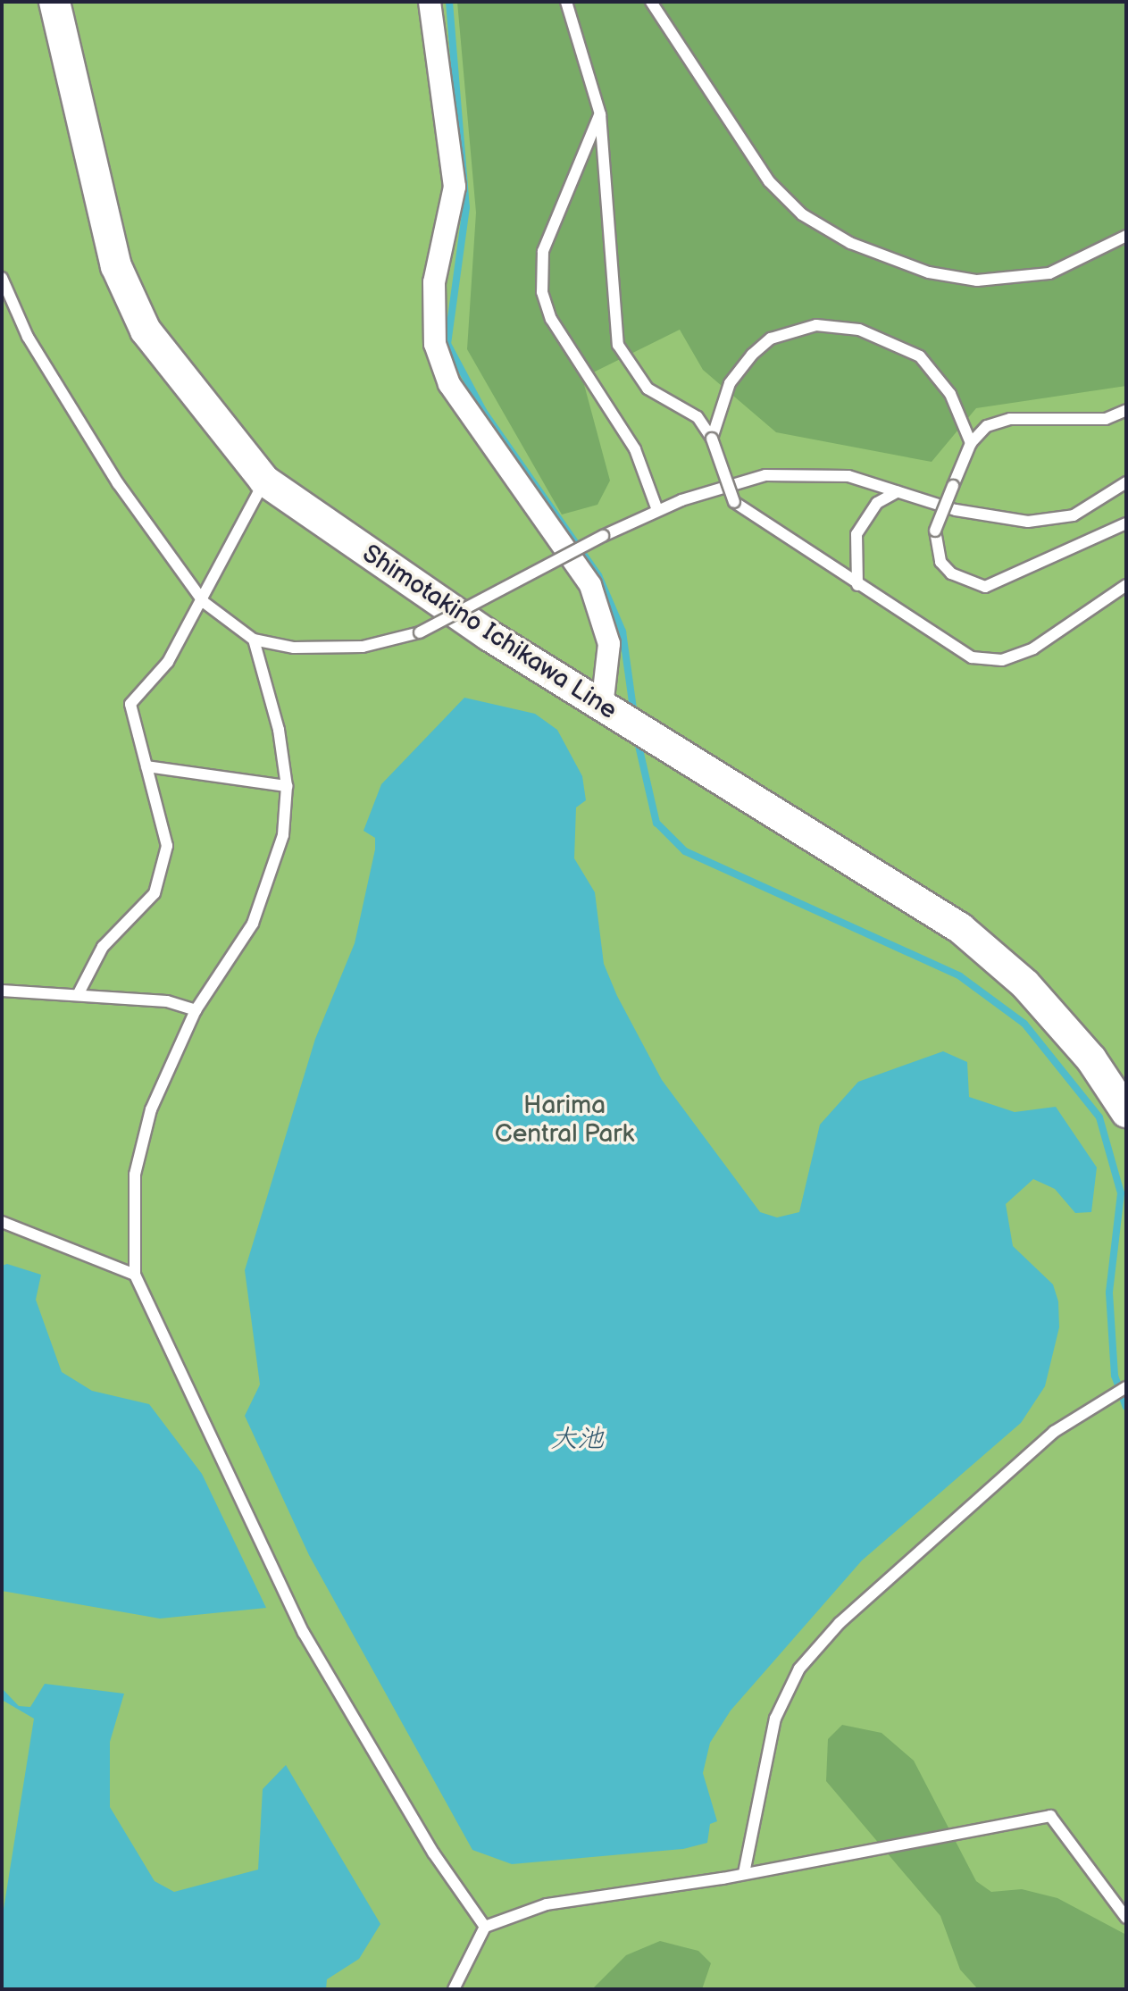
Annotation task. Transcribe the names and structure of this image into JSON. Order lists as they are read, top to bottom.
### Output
{
  "streets": {
    "main road": ["Shimotakino Ichikawa Line"]
  },
  "water": ["大池"],
  "parks": ["Harima Central Park"]
}
